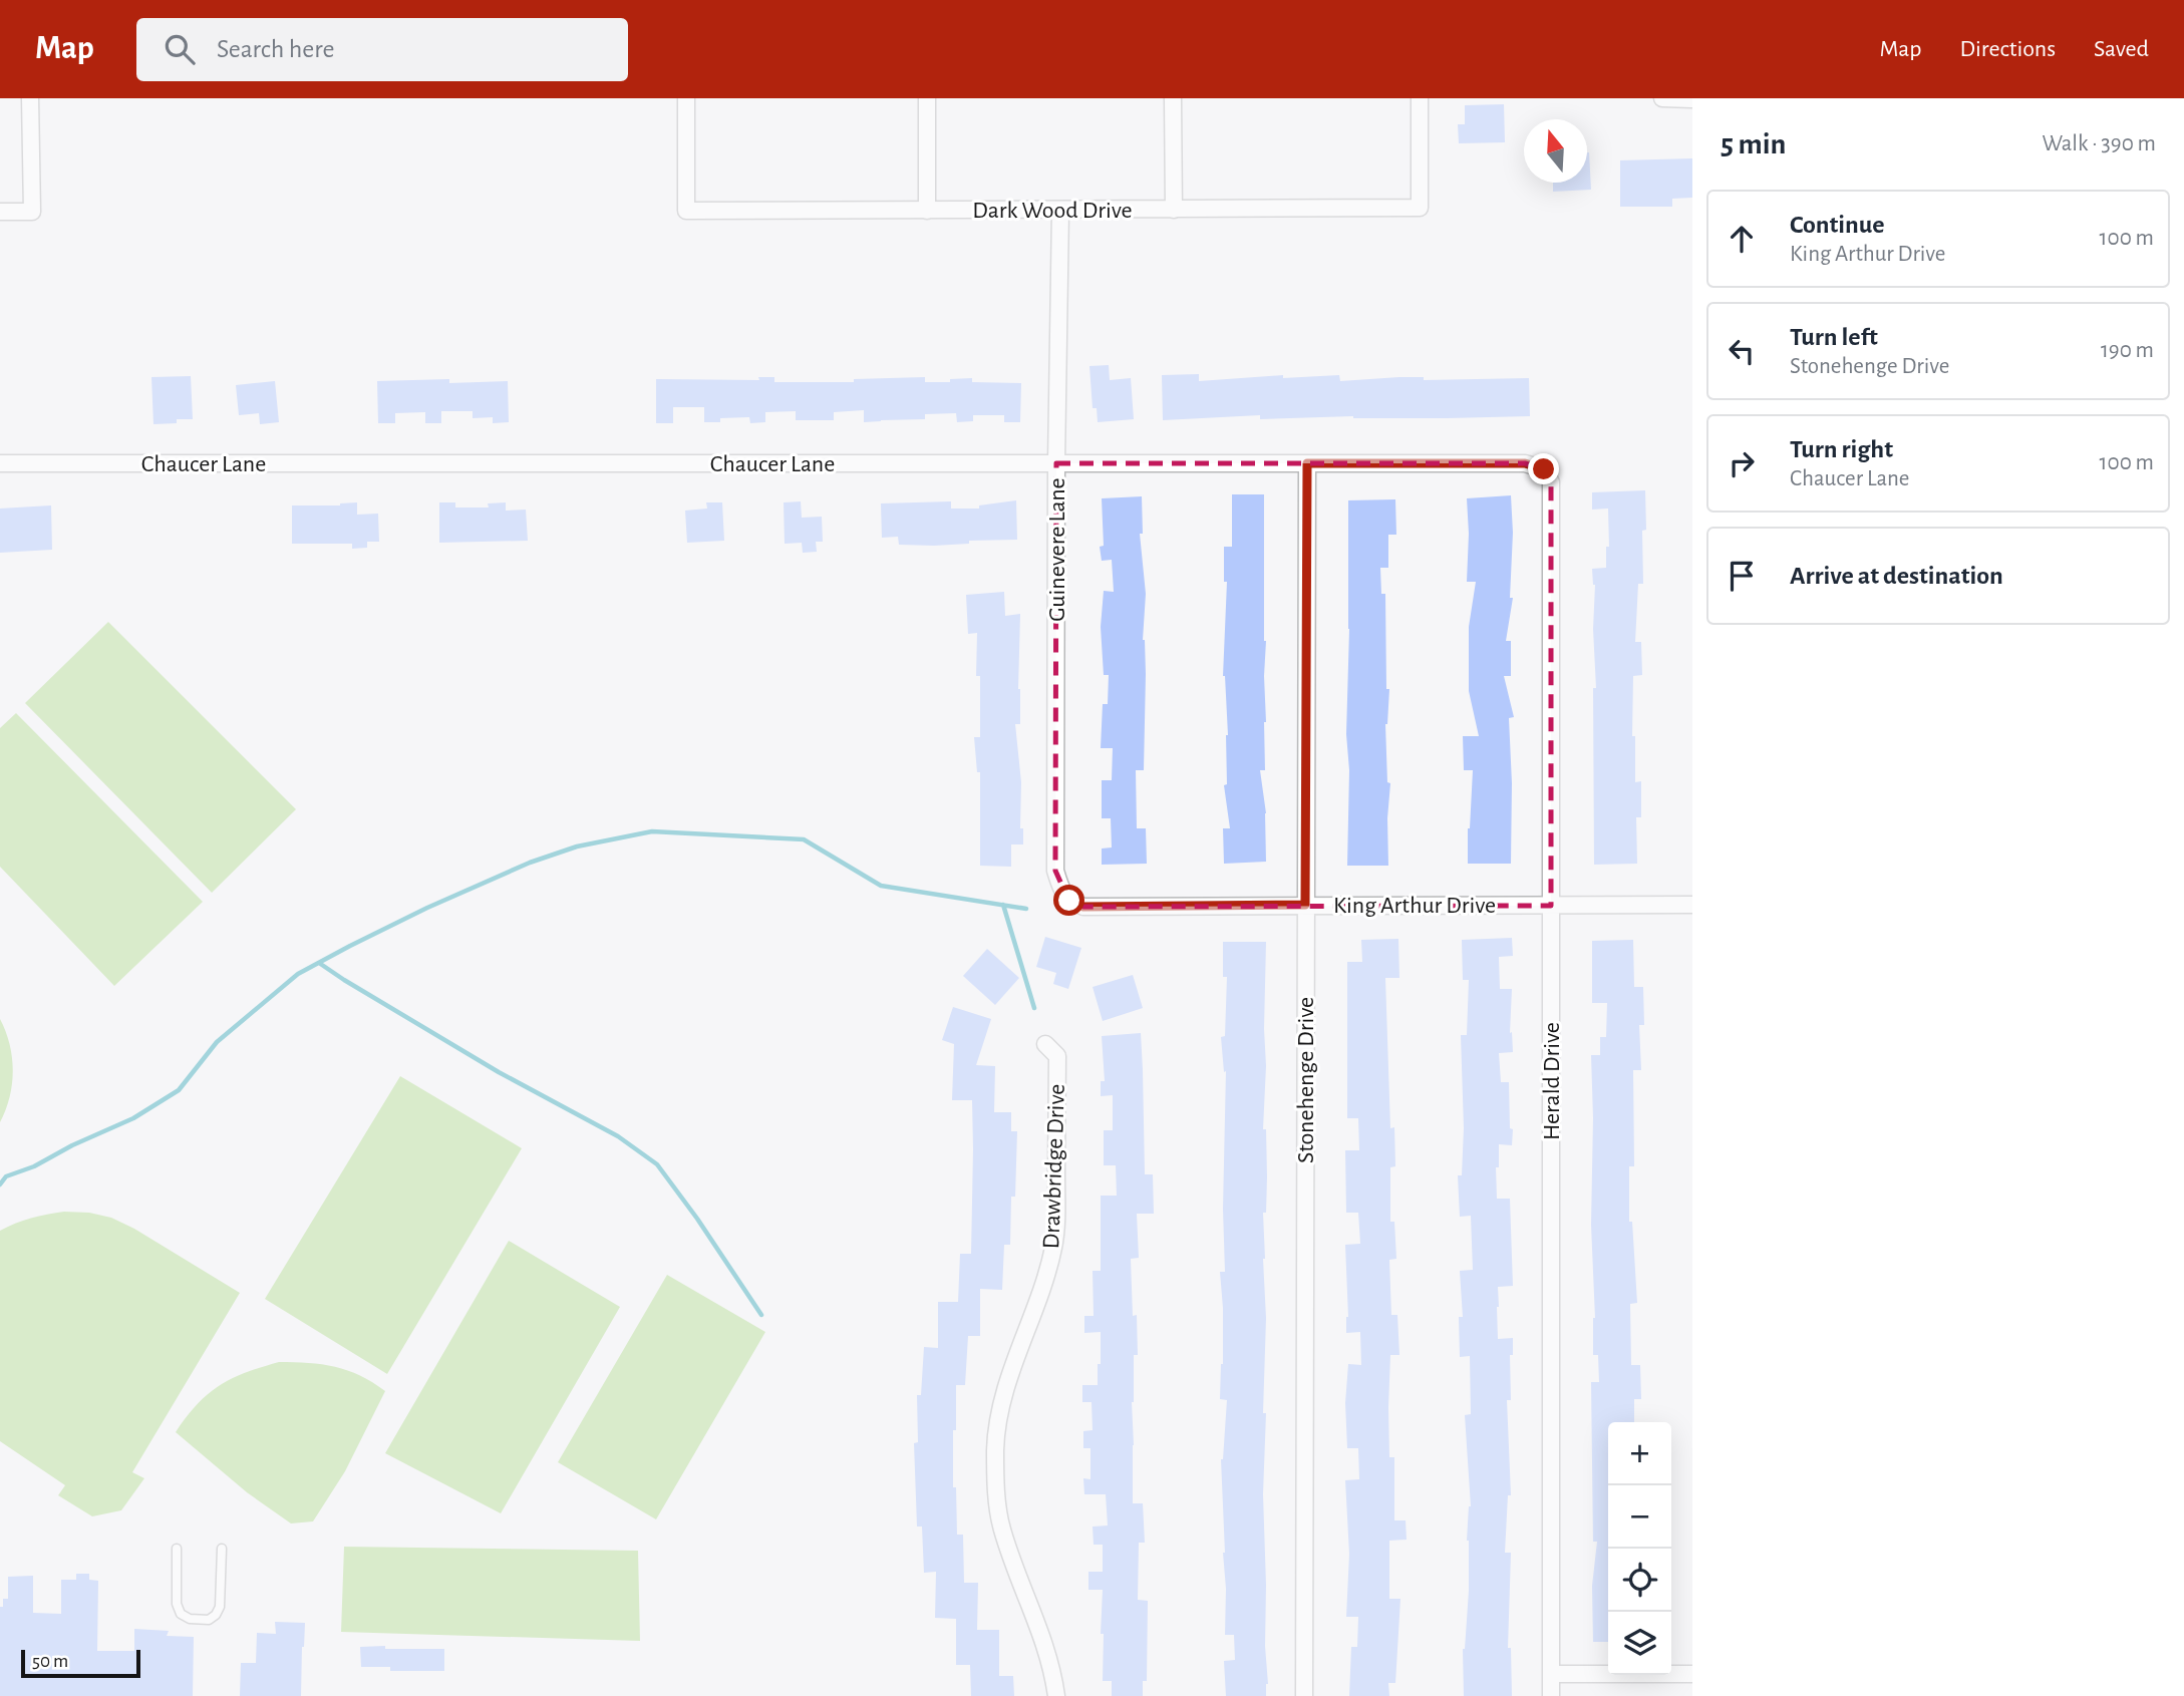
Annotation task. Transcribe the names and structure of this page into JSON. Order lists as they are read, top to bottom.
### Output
{
  "streets": {
    "street": [
      "Dark Wood Drive",
      "Chaucer Lane",
      "Guinevere Lane",
      "King Arthur Drive",
      "Stonehenge Drive",
      "Herald Drive",
      "Drawbridge Drive"
    ]
  },
  "crossings": [
    ["Dark Wood Drive", "Guinevere Lane"],
    ["Chaucer Lane", "Guinevere Lane"],
    ["Chaucer Lane", "Stonehenge Drive"],
    ["Chaucer Lane", "Herald Drive"],
    ["Guinevere Lane", "King Arthur Drive"],
    ["King Arthur Drive", "Stonehenge Drive"],
    ["King Arthur Drive", "Herald Drive"]
  ],
  "scale_bar": "50 m",
  "north": "top",
  "page": {
    "header": "Map",
    "search": "Search here",
    "nav": ["Map", "Directions", "Saved"],
    "heading": ["5 min", "Walk · 390 m"],
    "list": [
      ["Continue", "King Arthur Drive", "100 m"],
      ["Turn left", "Stonehenge Drive", "190 m"],
      ["Turn right", "Chaucer Lane", "100 m"],
      "Arrive at destination"
    ],
    "map_buttons": ["+", "−"],
    "scale": "50 m"
  }
}
